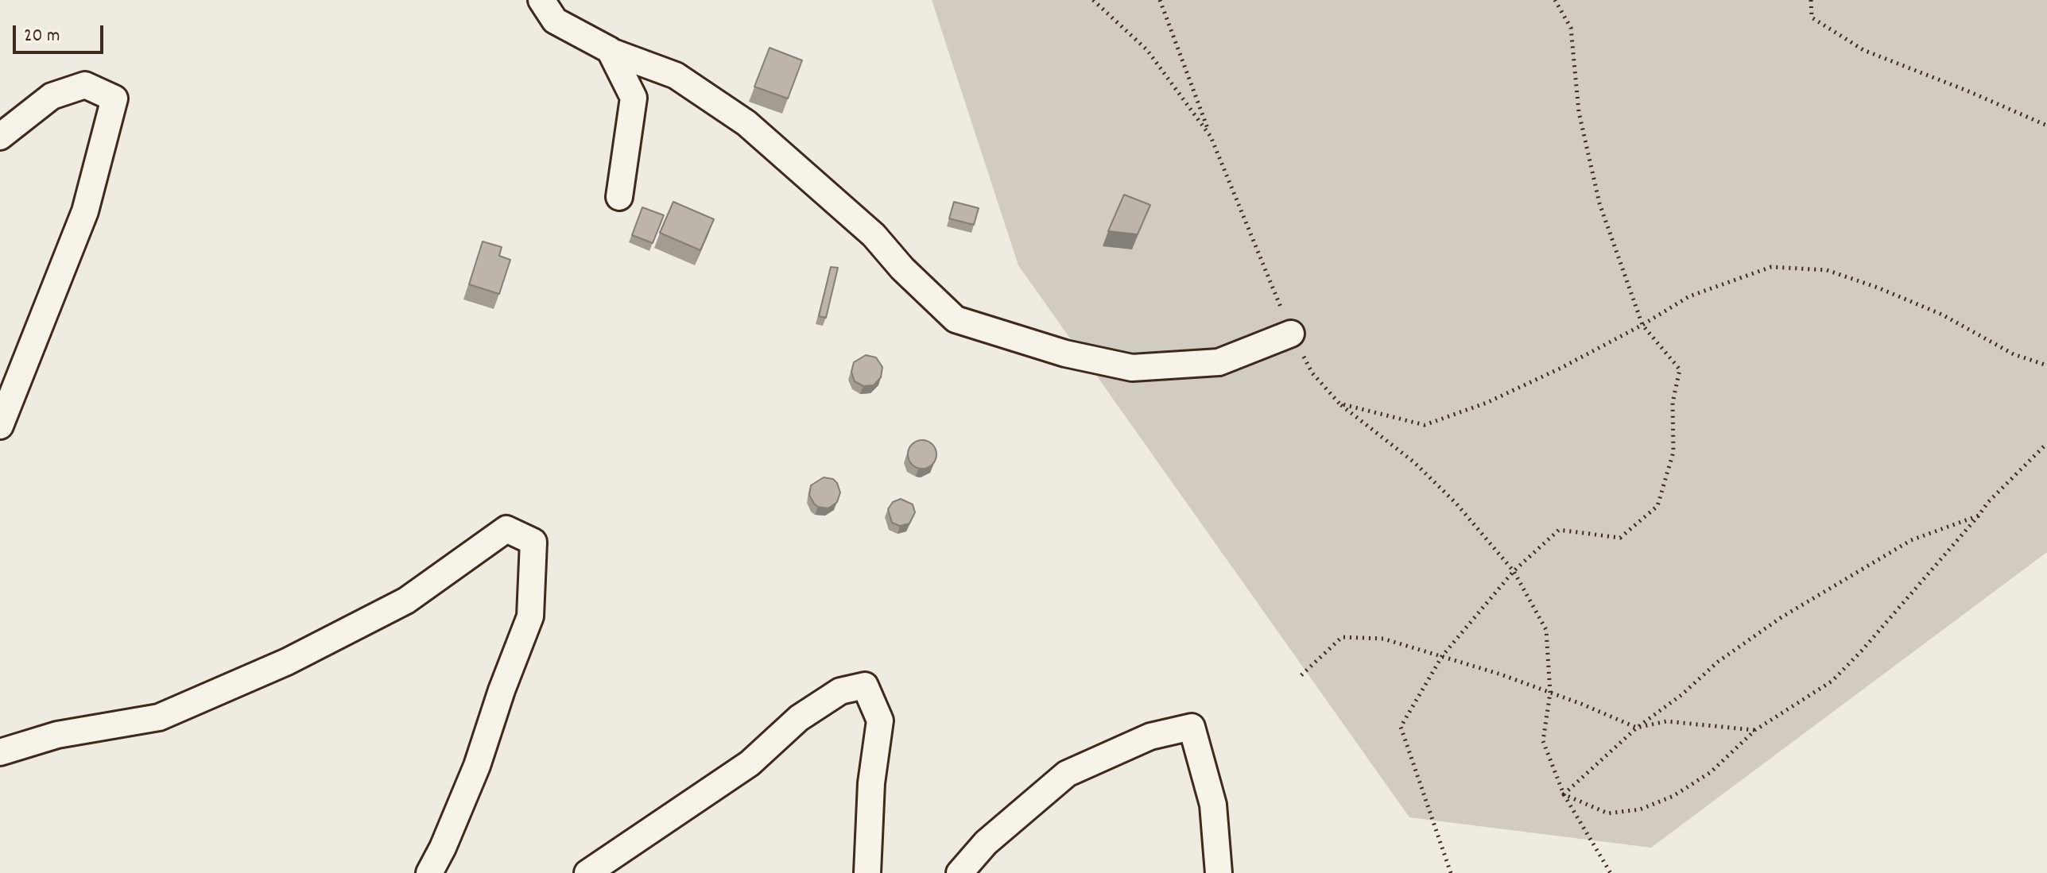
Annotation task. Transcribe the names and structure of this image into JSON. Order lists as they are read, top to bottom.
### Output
{
  "scale_bar": "20 m"
}
